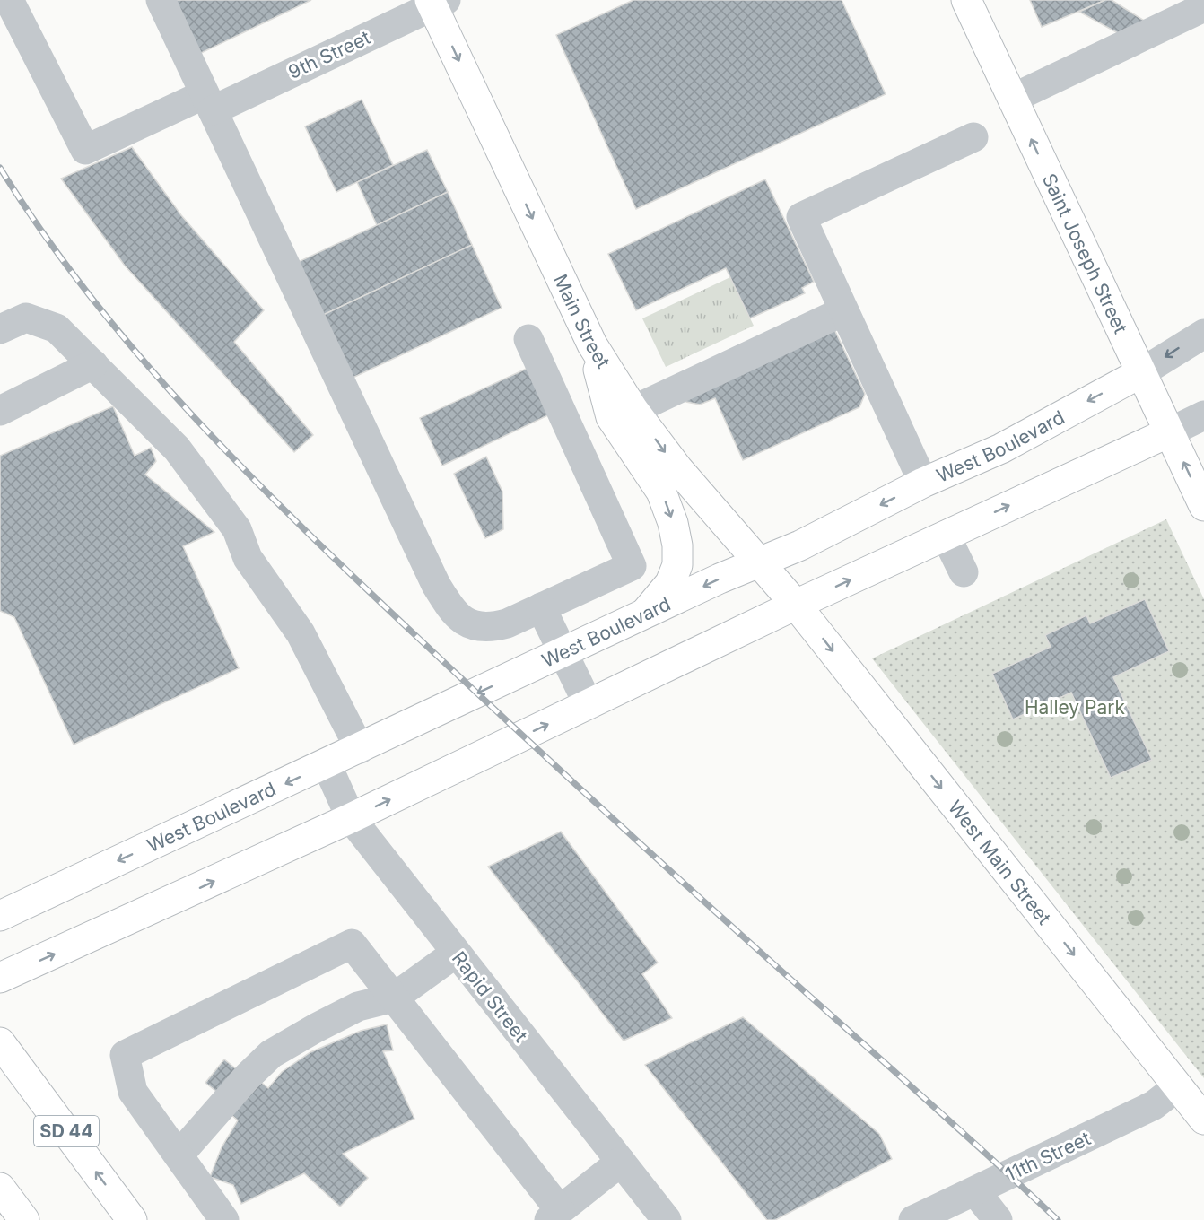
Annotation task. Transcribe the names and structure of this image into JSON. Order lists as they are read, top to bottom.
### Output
{
  "streets": {
    "main road": [
      "Saint Joseph Street",
      "Main Street",
      "West Boulevard",
      "West Main Street",
      "SD 44"
    ],
    "street": ["9th Street", "Rapid Street", "11th Street"]
  },
  "crossings": [
    ["9th Street", "Main Street"],
    ["Saint Joseph Street", "West Boulevard"],
    ["Main Street", "West Boulevard"],
    ["Main Street", "West Main Street"],
    ["West Boulevard", "Rapid Street"],
    ["West Main Street", "11th Street"]
  ],
  "one_way": ["Saint Joseph Street", "Main Street", "West Main Street"],
  "parks": ["Halley Park"]
}
